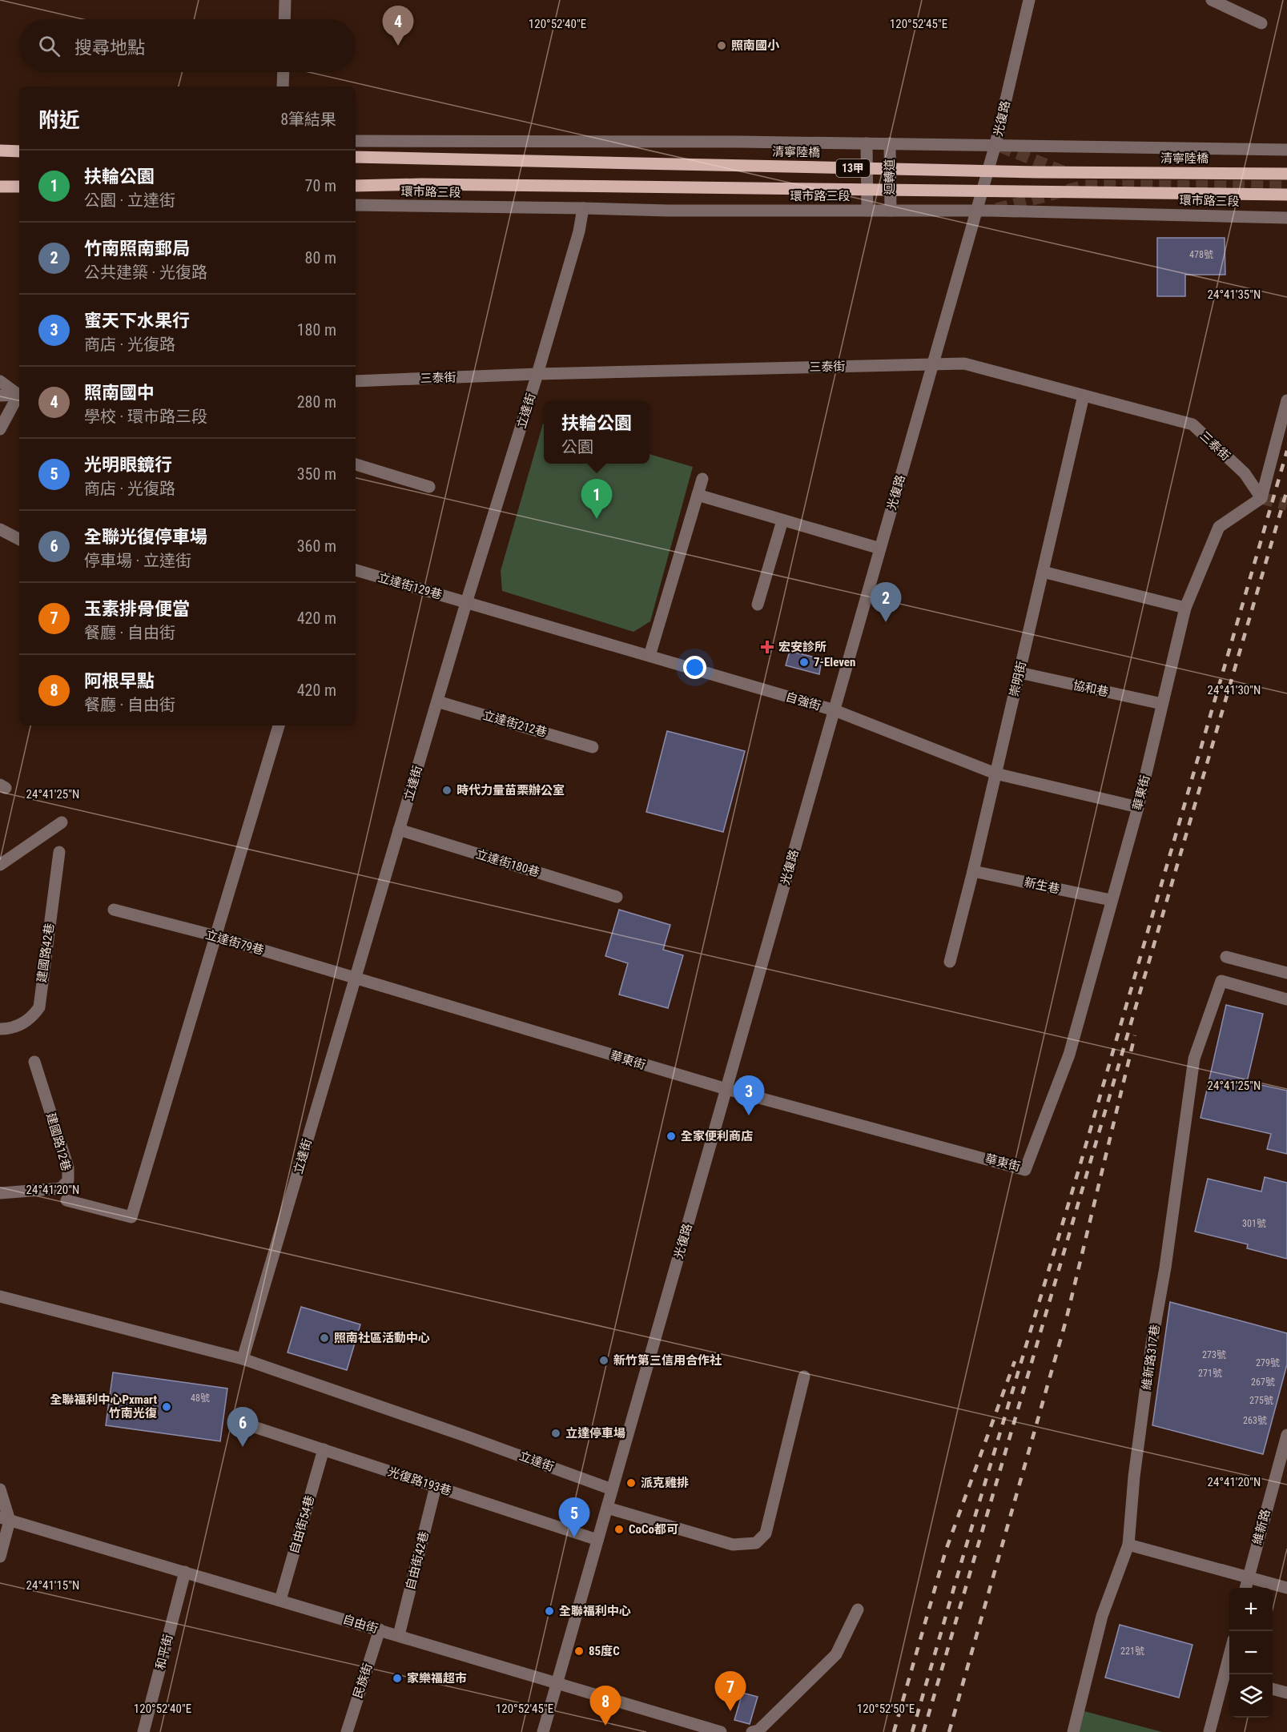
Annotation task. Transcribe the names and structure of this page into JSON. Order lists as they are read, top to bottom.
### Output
{
  "streets": {
    "main road": ["清寧陸橋", "13甲", "環市路三段"],
    "street": [
      "光復路",
      "迴轉道",
      "三泰街",
      "立達街",
      "立達街129巷",
      "崇明街",
      "協和巷",
      "自強街",
      "立達街212巷",
      "華東街",
      "立達街180巷",
      "新生巷",
      "立達街79巷",
      "建國路42巷",
      "建國路12巷",
      "維新路317巷",
      "光復路193巷",
      "自由街54巷",
      "維新路",
      "自由街42巷",
      "自由街",
      "和平街",
      "民族街"
    ]
  },
  "crossings": [
    ["光復路", "環市路三段"],
    ["光復路", "三泰街"],
    ["光復路", "立達街"],
    ["光復路", "自強街"],
    ["光復路", "華東街"],
    ["光復路", "光復路193巷"],
    ["光復路", "自由街"],
    ["迴轉道", "環市路三段"],
    ["環市路三段", "立達街"],
    ["三泰街", "立達街"],
    ["三泰街", "崇明街"],
    ["三泰街", "華東街"],
    ["立達街", "立達街129巷"],
    ["立達街", "自強街"],
    ["立達街", "立達街212巷"],
    ["立達街", "華東街"],
    ["立達街", "立達街180巷"],
    ["立達街", "立達街79巷"],
    ["立達街129巷", "自強街"],
    ["崇明街", "協和巷"],
    ["崇明街", "自強街"],
    ["崇明街", "新生巷"],
    ["協和巷", "華東街"],
    ["自強街", "華東街"],
    ["華東街", "新生巷"],
    ["華東街", "立達街79巷"],
    ["光復路193巷", "自由街54巷"],
    ["光復路193巷", "自由街42巷"],
    ["自由街54巷", "自由街"],
    ["自由街42巷", "自由街"],
    ["自由街", "和平街"],
    ["自由街", "民族街"]
  ],
  "places": {
    "other": [
      "照南國小",
      "7-Eleven",
      "時代力量苗栗辦公室",
      "全家便利商店",
      "照南社區活動中心",
      "新竹第三信用合作社",
      "全聯福利中心Pxmart 竹南光復",
      "立達停車場",
      "派克雞排",
      "CoCo都可",
      "全聯福利中心",
      "85度C",
      "家樂福超市"
    ],
    "health": ["宏安診所"]
  },
  "house_numbers": [
    "478號",
    "301號",
    "273號",
    "279號",
    "271號",
    "267號",
    "48號",
    "275號",
    "263號",
    "221號"
  ],
  "page": {
    "pins": [
      "4",
      "1",
      "2",
      "3",
      "6",
      "5",
      "7",
      "8"
    ],
    "search": "搜尋地點",
    "heading": ["附近", "8筆結果"],
    "list": [
      {
        "mark": "1",
        "name": "扶輪公園",
        "note": "公園 · 立達街",
        "value": "70 m"
      },
      {
        "mark": "2",
        "name": "竹南照南郵局",
        "note": "公共建築 · 光復路",
        "value": "80 m"
      },
      {
        "mark": "3",
        "name": "蜜天下水果行",
        "note": "商店 · 光復路",
        "value": "180 m"
      },
      {
        "mark": "4",
        "name": "照南國中",
        "note": "學校 · 環市路三段",
        "value": "280 m"
      },
      {
        "mark": "5",
        "name": "光明眼鏡行",
        "note": "商店 · 光復路",
        "value": "350 m"
      },
      {
        "mark": "6",
        "name": "全聯光復停車場",
        "note": "停車場 · 立達街",
        "value": "360 m"
      },
      {
        "mark": "7",
        "name": "玉素排骨便當",
        "note": "餐廳 · 自由街",
        "value": "420 m"
      },
      {
        "mark": "8",
        "name": "阿根早點",
        "note": "餐廳 · 自由街",
        "value": "420 m"
      }
    ],
    "popup": ["扶輪公園", "公園"],
    "map_buttons": ["+", "−"]
  },
  "coordinates": [
    "120°52'40\"E",
    "120°52'45\"E",
    "24°41'35\"N",
    "24°41'30\"N",
    "24°41'25\"N",
    "24°41'20\"N",
    "24°41'15\"N",
    "120°52'50\"E"
  ]
}
